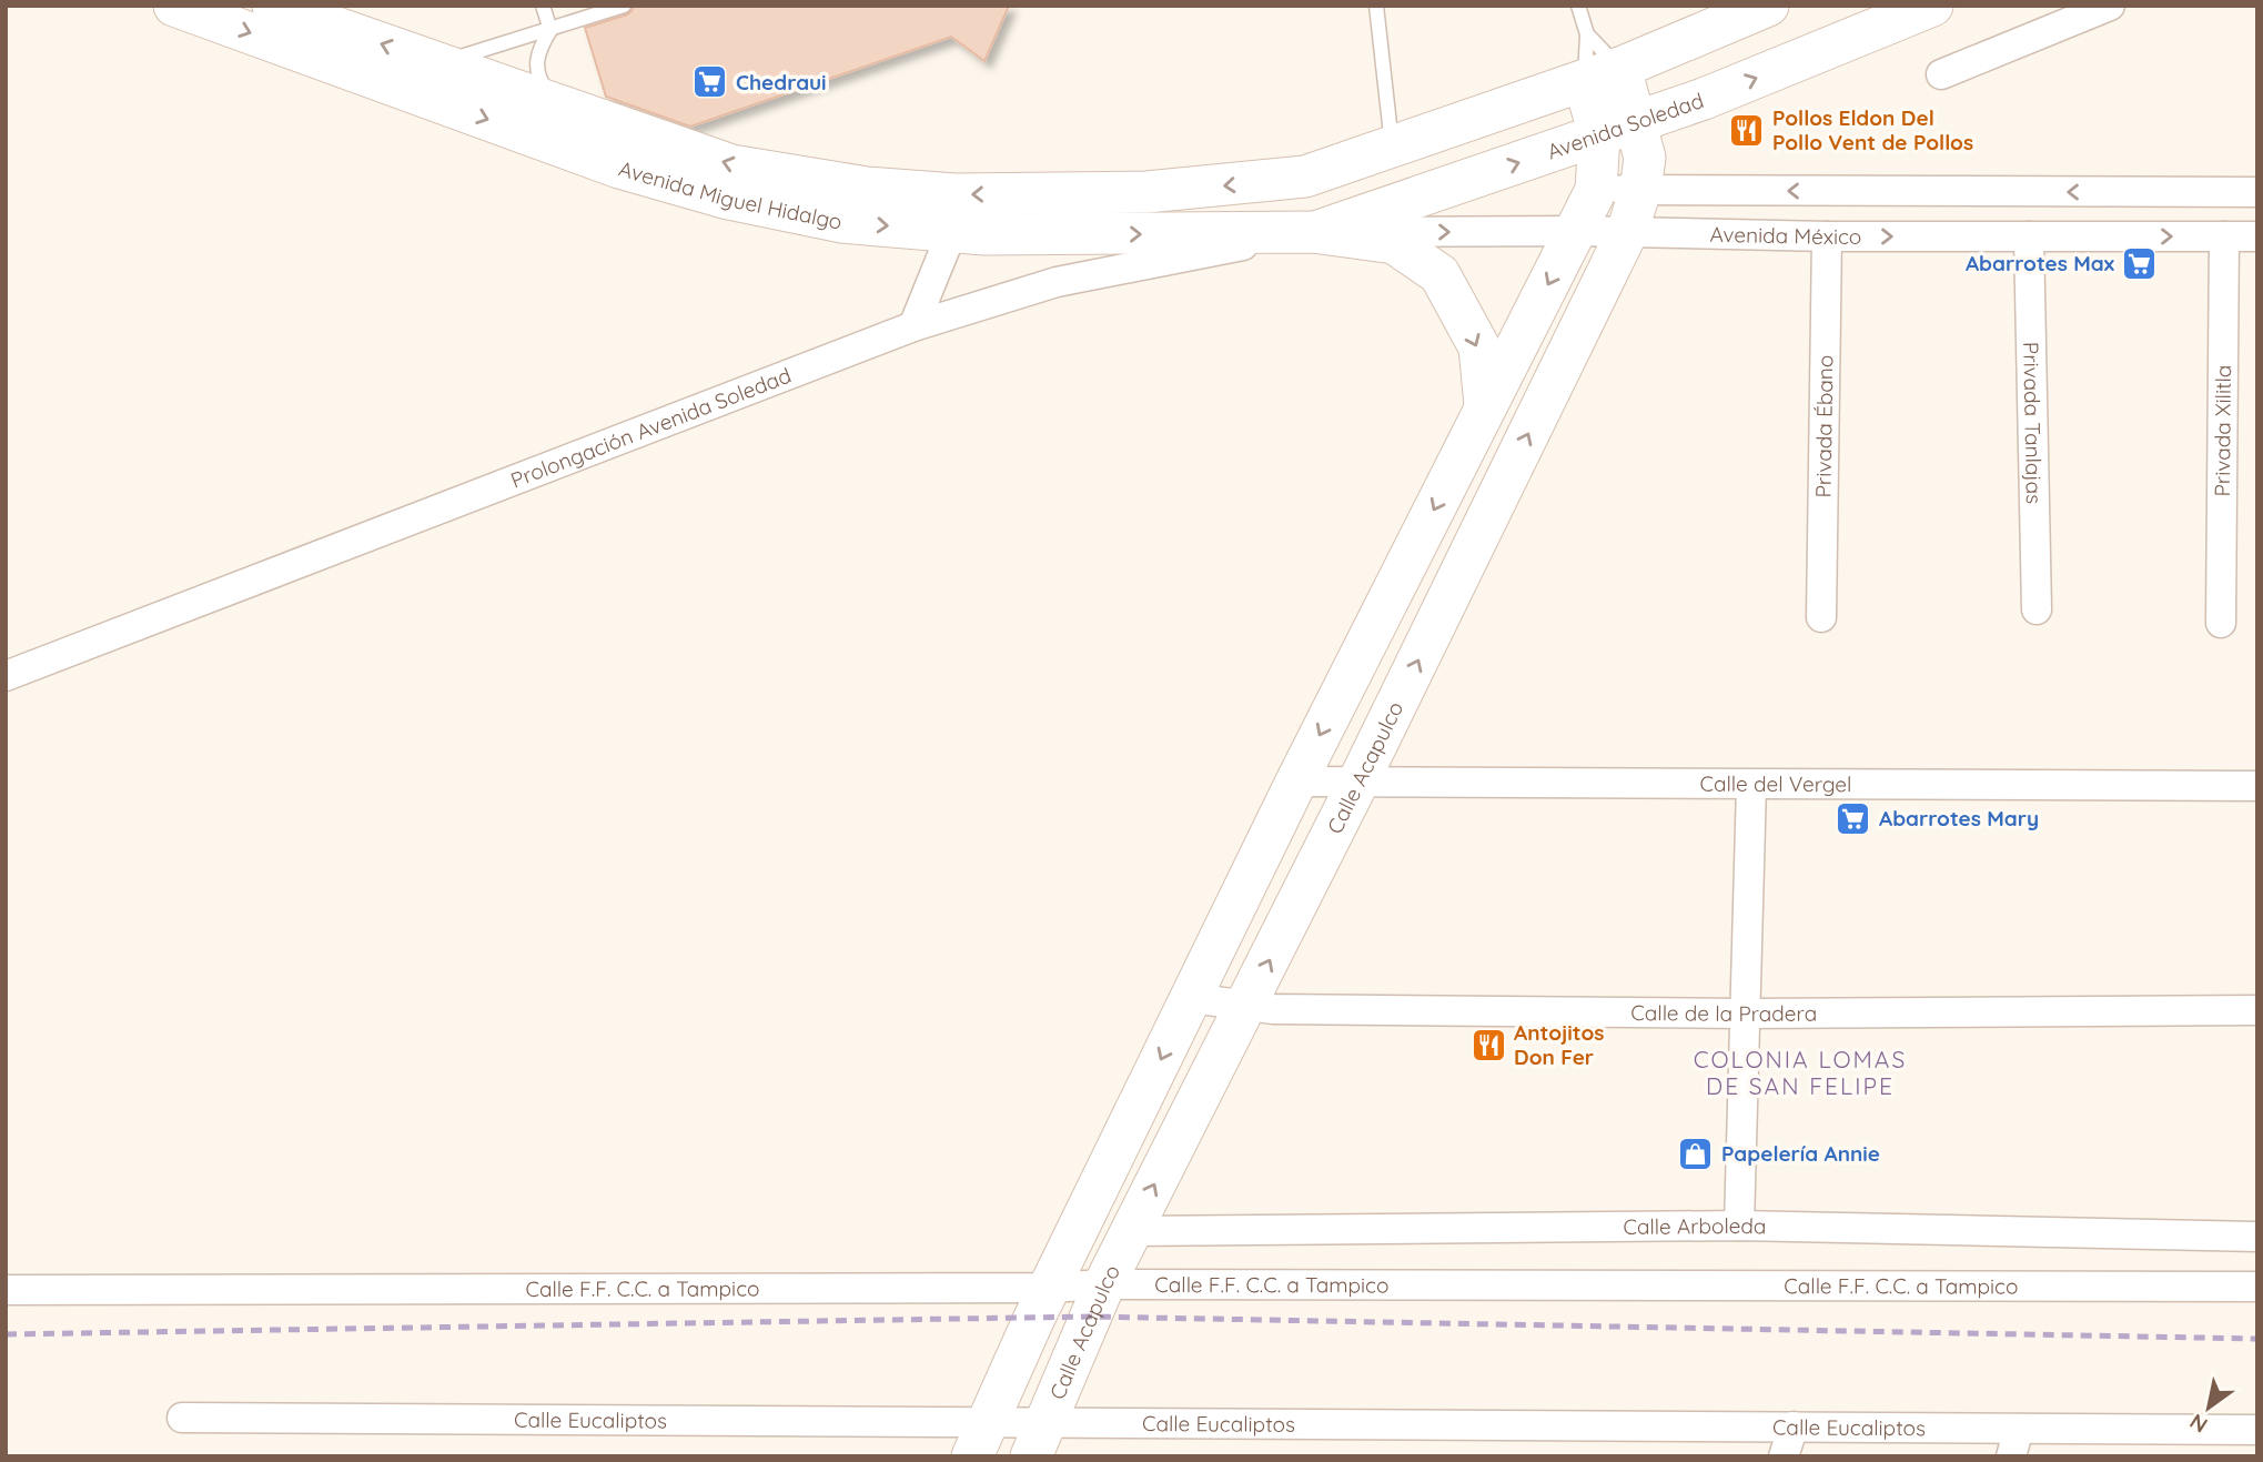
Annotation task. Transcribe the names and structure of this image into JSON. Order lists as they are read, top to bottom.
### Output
{
  "streets": {
    "street": [
      "Avenida Soledad",
      "Avenida Miguel Hidalgo",
      "Avenida México",
      "Privada Tanlajas",
      "Prolongación Avenida Soledad",
      "Privada Ébano",
      "Privada Xilitla",
      "Calle Acapulco",
      "Calle del Vergel",
      "Calle de la Pradera",
      "Calle Arboleda",
      "Calle F.F. C.C. a Tampico",
      "Calle Eucaliptos"
    ]
  },
  "crossings": [
    ["Avenida Soledad", "Avenida Miguel Hidalgo"],
    ["Avenida Soledad", "Avenida México"],
    ["Avenida Soledad", "Prolongación Avenida Soledad"],
    ["Avenida Soledad", "Calle Acapulco"],
    ["Avenida Miguel Hidalgo", "Avenida México"],
    ["Avenida Miguel Hidalgo", "Prolongación Avenida Soledad"],
    ["Avenida México", "Privada Tanlajas"],
    ["Avenida México", "Prolongación Avenida Soledad"],
    ["Avenida México", "Privada Ébano"],
    ["Avenida México", "Privada Xilitla"],
    ["Avenida México", "Calle Acapulco"],
    ["Calle Acapulco", "Calle del Vergel"],
    ["Calle Acapulco", "Calle de la Pradera"],
    ["Calle Acapulco", "Calle Arboleda"],
    ["Calle Acapulco", "Calle F.F. C.C. a Tampico"],
    ["Calle Acapulco", "Calle Eucaliptos"]
  ],
  "districts": ["COLONIA LOMAS DE SAN FELIPE"],
  "places": {
    "supermarket": ["Chedraui", "Abarrotes Max", "Abarrotes Mary"],
    "restaurant": ["Pollos Eldon Del Pollo Vent de Pollos", "Antojitos Don Fer"],
    "shop": ["Papelería Annie"]
  },
  "north": "bottom left"
}
